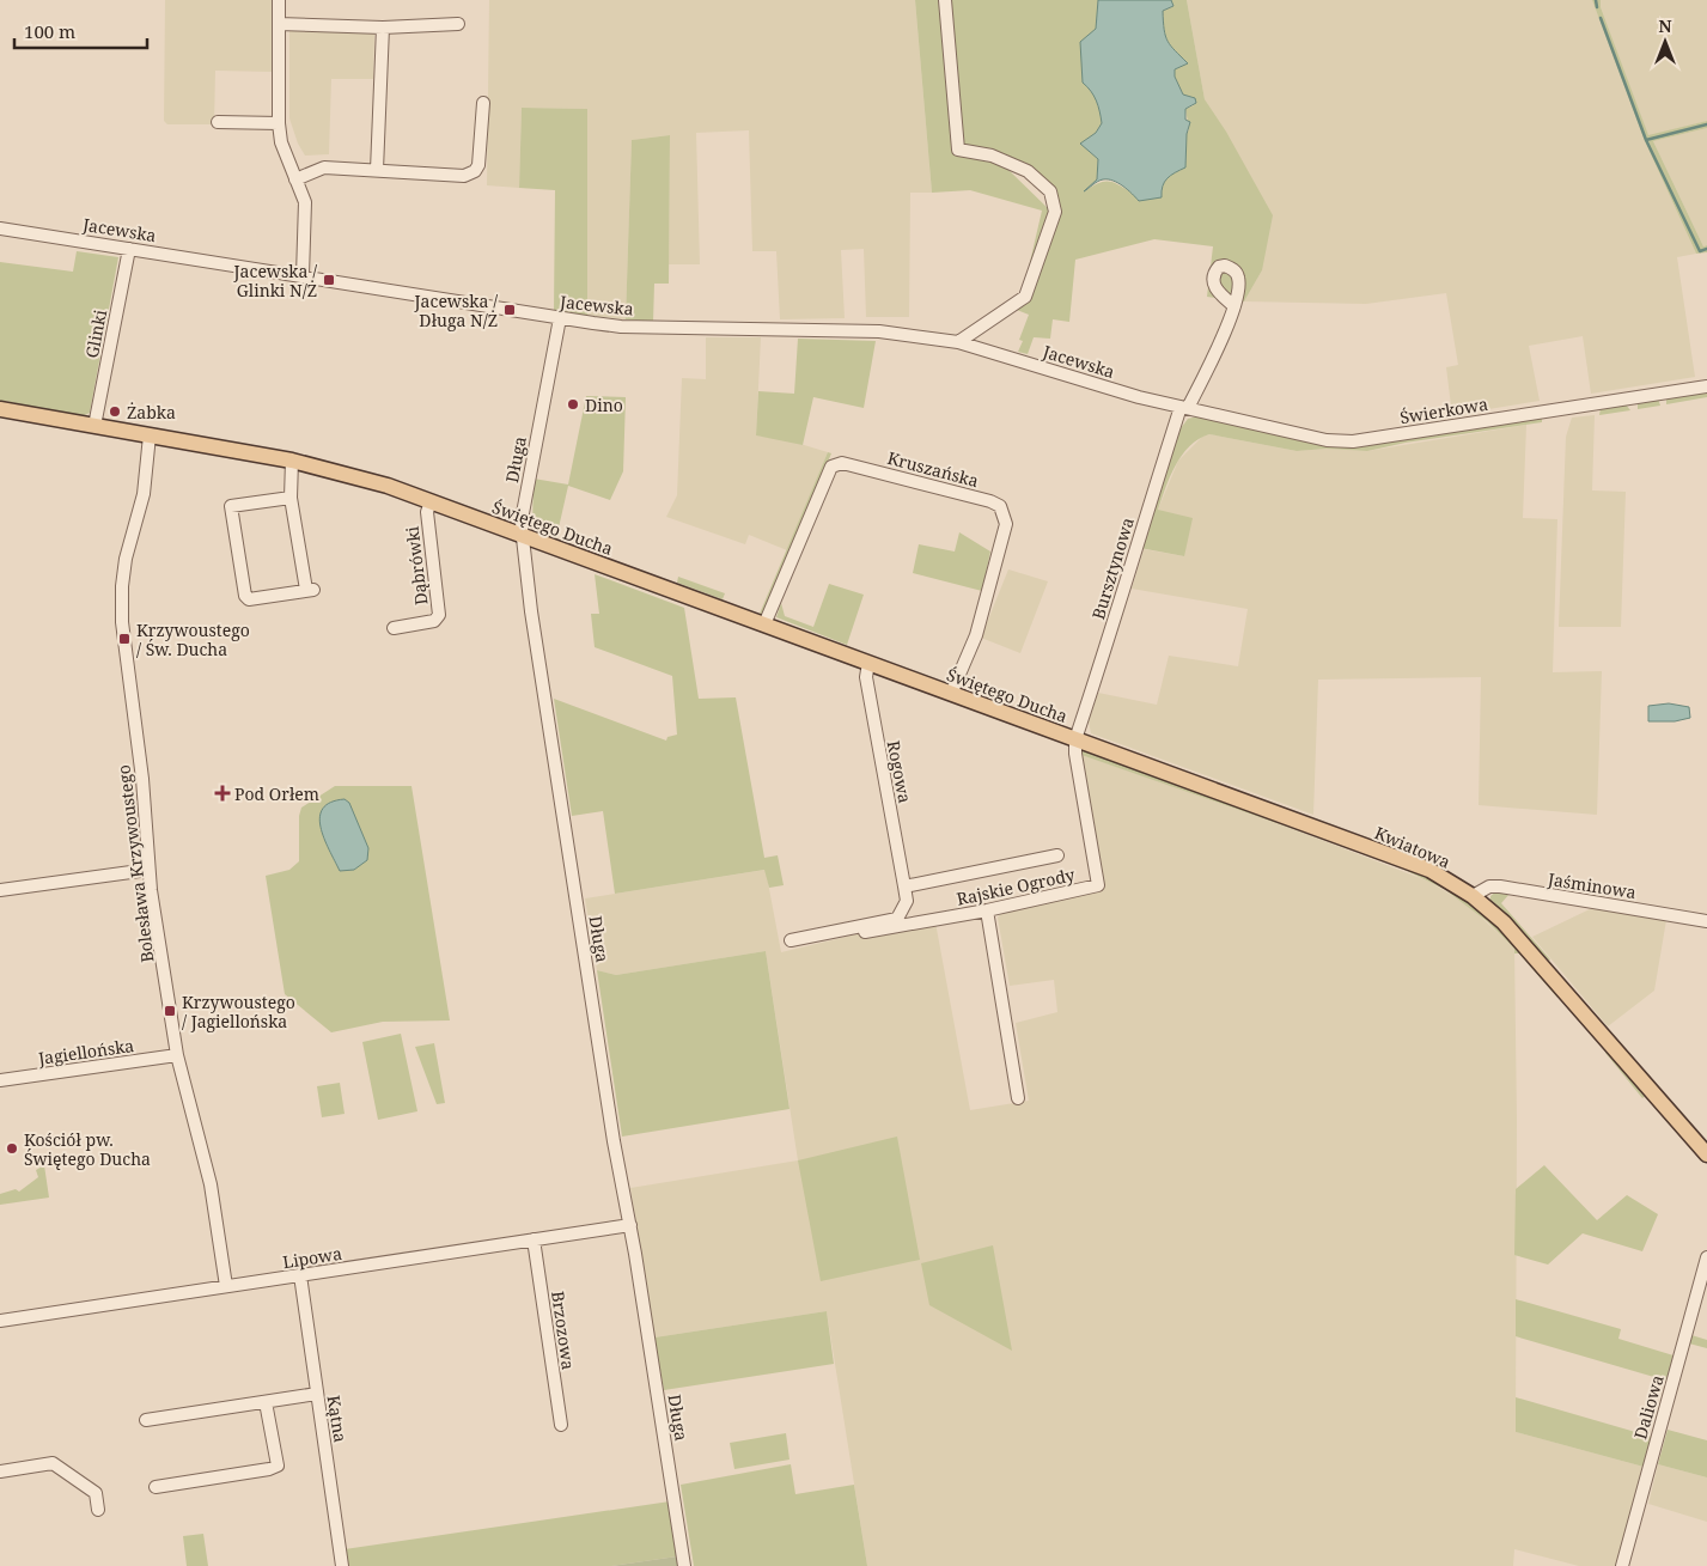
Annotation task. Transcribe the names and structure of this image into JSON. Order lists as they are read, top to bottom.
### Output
{
  "streets": {
    "main road": ["Świętego Ducha", "Kwiatowa"],
    "street": [
      "Jacewska",
      "Glinki",
      "Świerkowa",
      "Długa",
      "Kruszańska",
      "Dąbrówki",
      "Bursztynowa",
      "Rogowa",
      "Bolesława Krzywoustego",
      "Jaśminowa",
      "Rajskie Ogrody",
      "Jagiellońska",
      "Lipowa",
      "Brzozowa",
      "Daliowa",
      "Kątna"
    ]
  },
  "crossings": [
    ["Jacewska", "Glinki"],
    ["Jacewska", "Świerkowa"],
    ["Jacewska", "Długa"],
    ["Jacewska", "Bursztynowa"],
    ["Glinki", "Świętego Ducha"],
    ["Świerkowa", "Bursztynowa"],
    ["Długa", "Świętego Ducha"],
    ["Długa", "Lipowa"],
    ["Kruszańska", "Świętego Ducha"],
    ["Świętego Ducha", "Dąbrówki"],
    ["Świętego Ducha", "Bursztynowa"],
    ["Świętego Ducha", "Rogowa"],
    ["Świętego Ducha", "Kwiatowa"],
    ["Świętego Ducha", "Bolesława Krzywoustego"],
    ["Świętego Ducha", "Rajskie Ogrody"],
    ["Bursztynowa", "Kwiatowa"],
    ["Bursztynowa", "Rajskie Ogrody"],
    ["Kwiatowa", "Jaśminowa"],
    ["Kwiatowa", "Rajskie Ogrody"],
    ["Bolesława Krzywoustego", "Jagiellońska"],
    ["Bolesława Krzywoustego", "Lipowa"],
    ["Lipowa", "Brzozowa"],
    ["Lipowa", "Kątna"]
  ],
  "places": {
    "transit": [
      "Jacewska / Glinki N/Ż",
      "Jacewska / Długa N/Ż",
      "Krzywoustego / Św. Ducha",
      "Krzywoustego / Jagiellońska"
    ],
    "other": ["Dino", "Żabka", "Kościół pw. Świętego Ducha"],
    "health": ["Pod Orłem"]
  },
  "scale_bar": "100 m",
  "north": "top"
}
